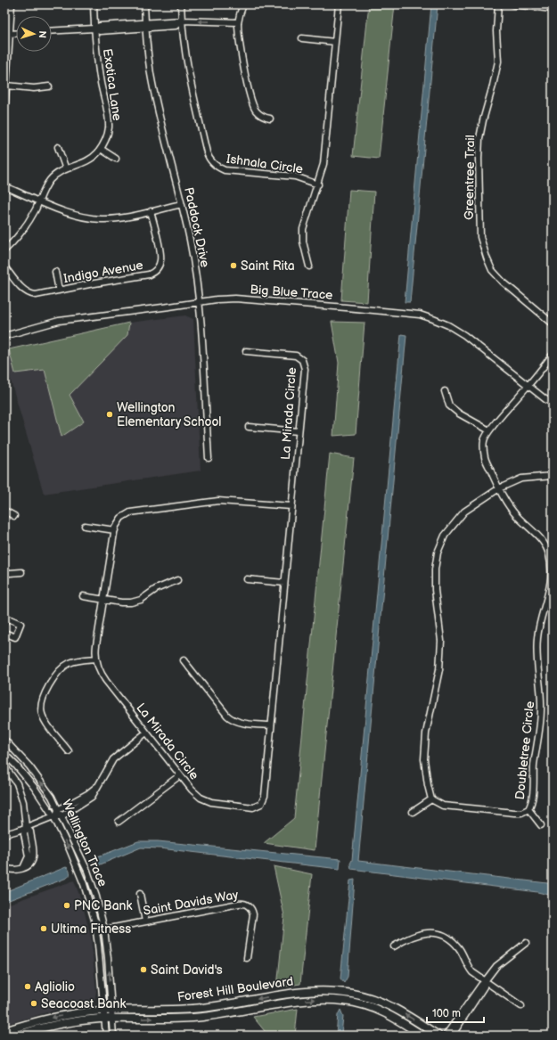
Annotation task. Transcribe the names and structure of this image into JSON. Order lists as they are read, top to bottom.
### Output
{
  "streets": {
    "main road": ["Forest Hill Boulevard"],
    "street": [
      "Exotica Lane",
      "Ishnala Circle",
      "Greentree Trail",
      "Paddock Drive",
      "Indigo Avenue",
      "Big Blue Trace",
      "La Mirada Circle",
      "Doubletree Circle",
      "Wellington Trace",
      "Saint Davids Way"
    ]
  },
  "crossings": [
    ["Paddock Drive", "Big Blue Trace"],
    ["Wellington Trace", "Saint Davids Way"],
    ["Wellington Trace", "Forest Hill Boulevard"]
  ],
  "places": [
    "Saint Rita",
    "Wellington Elementary School",
    "PNC Bank",
    "Ultima Fitness",
    "Saint David's",
    "Agliolio",
    "Seacoast Bank"
  ],
  "scale_bar": "100 m",
  "north": "right"
}
